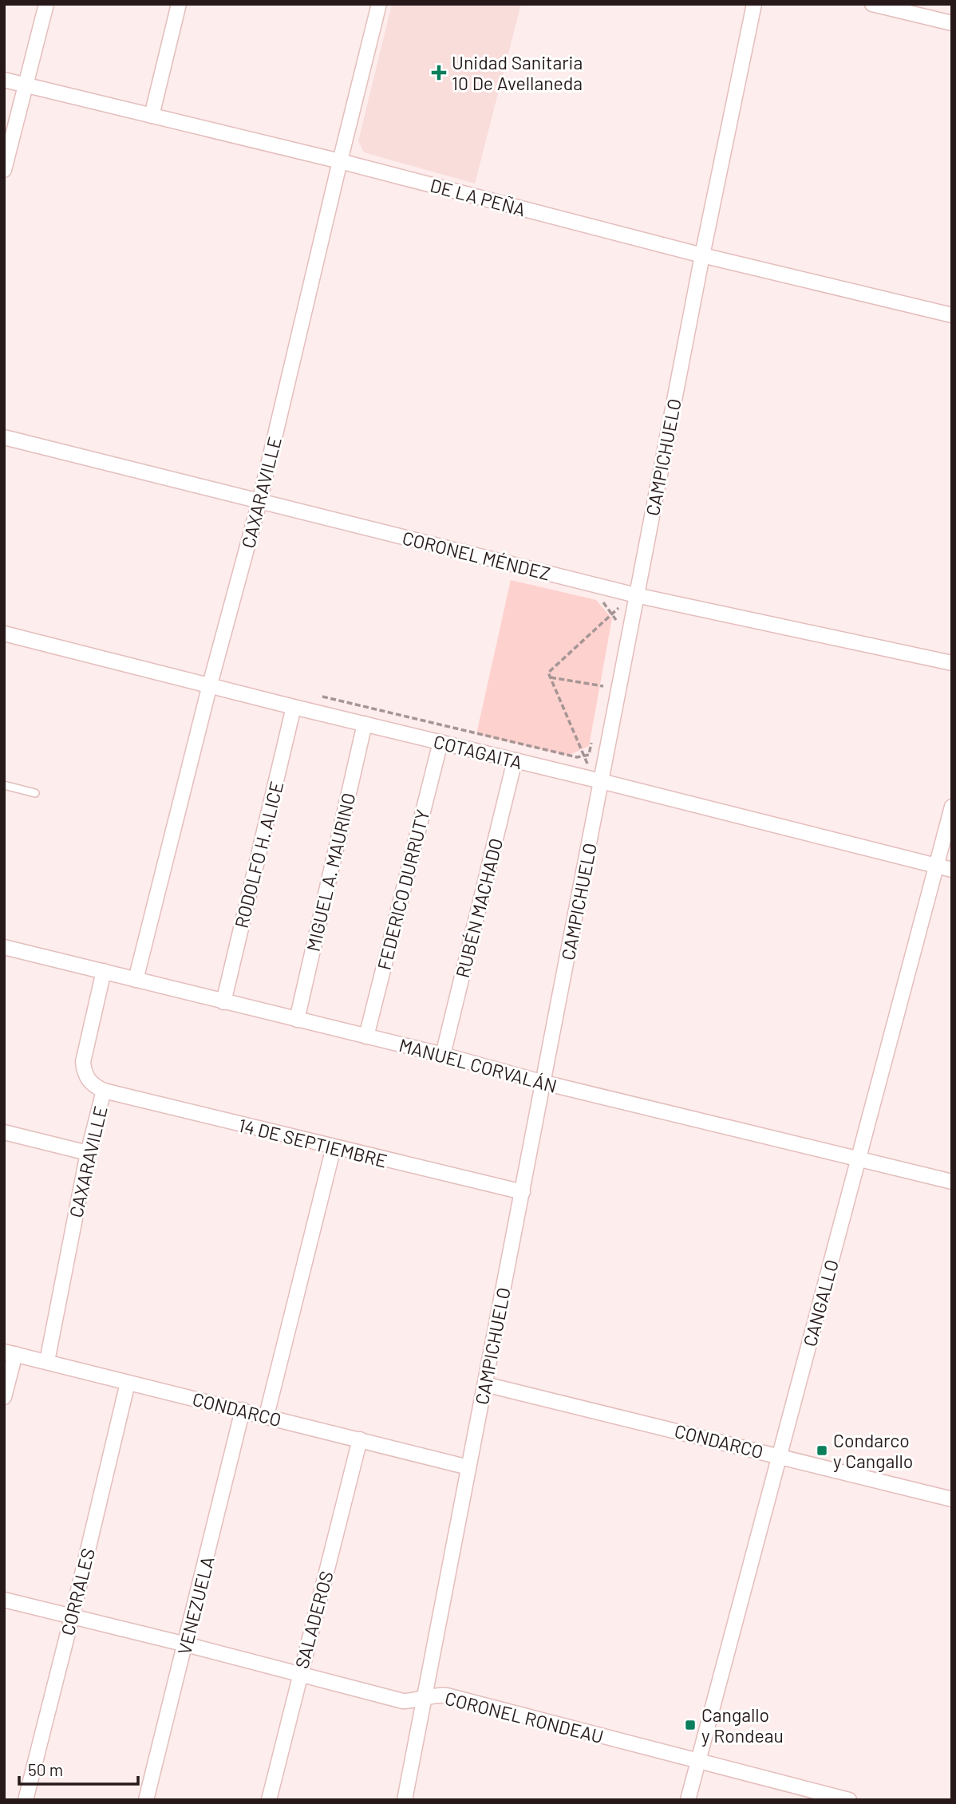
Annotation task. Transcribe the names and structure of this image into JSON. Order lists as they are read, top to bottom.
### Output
{
  "streets": {
    "street": [
      "DE LA PEÑA",
      "CAMPICHUELO",
      "CAXARAVILLE",
      "CORONEL MÉNDEZ",
      "COTAGAITA",
      "RODOLFO H. ALICE",
      "MIGUEL A. MAURINO",
      "FEDERICO DURRUTY",
      "RUBÉN MACHADO",
      "MANUEL CORVALÁN",
      "14 DE SEPTIEMBRE",
      "CANGALLO",
      "CONDARCO",
      "CORRALES",
      "VENEZUELA",
      "SALADEROS",
      "CORONEL RONDEAU"
    ]
  },
  "crossings": [
    ["DE LA PEÑA", "CAMPICHUELO"],
    ["DE LA PEÑA", "CAXARAVILLE"],
    ["CAMPICHUELO", "CORONEL MÉNDEZ"],
    ["CAMPICHUELO", "COTAGAITA"],
    ["CAMPICHUELO", "MANUEL CORVALÁN"],
    ["CAMPICHUELO", "14 DE SEPTIEMBRE"],
    ["CAMPICHUELO", "CONDARCO"],
    ["CAMPICHUELO", "CORONEL RONDEAU"],
    ["CAXARAVILLE", "CORONEL MÉNDEZ"],
    ["CAXARAVILLE", "COTAGAITA"],
    ["CAXARAVILLE", "MANUEL CORVALÁN"],
    ["CAXARAVILLE", "14 DE SEPTIEMBRE"],
    ["CAXARAVILLE", "CONDARCO"],
    ["COTAGAITA", "RODOLFO H. ALICE"],
    ["COTAGAITA", "MIGUEL A. MAURINO"],
    ["COTAGAITA", "FEDERICO DURRUTY"],
    ["COTAGAITA", "RUBÉN MACHADO"],
    ["COTAGAITA", "CANGALLO"],
    ["RODOLFO H. ALICE", "MANUEL CORVALÁN"],
    ["MIGUEL A. MAURINO", "MANUEL CORVALÁN"],
    ["FEDERICO DURRUTY", "MANUEL CORVALÁN"],
    ["RUBÉN MACHADO", "MANUEL CORVALÁN"],
    ["MANUEL CORVALÁN", "CANGALLO"],
    ["CANGALLO", "CONDARCO"],
    ["CANGALLO", "CORONEL RONDEAU"],
    ["CONDARCO", "CORRALES"],
    ["CONDARCO", "VENEZUELA"],
    ["CONDARCO", "SALADEROS"],
    ["CORRALES", "CORONEL RONDEAU"],
    ["VENEZUELA", "CORONEL RONDEAU"],
    ["SALADEROS", "CORONEL RONDEAU"]
  ],
  "places": {
    "health": ["Unidad Sanitaria 10 De Avellaneda"],
    "transit": ["Condarco y Cangallo", "Cangallo y Rondeau"]
  },
  "scale_bar": "50 m"
}
